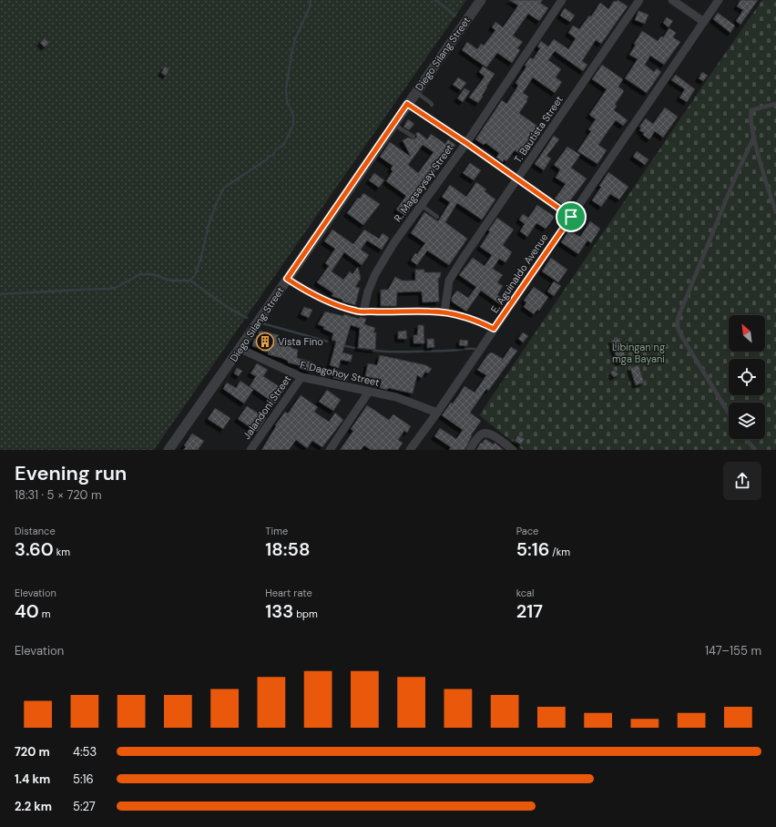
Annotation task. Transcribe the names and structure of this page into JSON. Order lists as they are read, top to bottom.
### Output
{
  "streets": {
    "street": [
      "Diego Silang Street",
      "T. Bautista Street",
      "R. Magsaysay Street",
      "E. Aguinaldo Avenue",
      "F. Dagohoy Street",
      "Jalandoni Street"
    ]
  },
  "crossings": [
    ["Diego Silang Street", "F. Dagohoy Street"],
    ["E. Aguinaldo Avenue", "F. Dagohoy Street"],
    ["F. Dagohoy Street", "Jalandoni Street"]
  ],
  "parks": ["Libingan ng mga Bayani"],
  "places": {
    "building": ["Vista Fino"]
  },
  "north": "top left",
  "page": {
    "heading": ["Evening run", "18:31 · 5 × 720 m"],
    "stats": [
      ["Distance", "3.60 km"],
      ["Time", "18:58"],
      ["Pace", "5:16 /km"],
      ["Elevation", "40 m"],
      ["Heart rate", "133 bpm"],
      ["kcal", "217"]
    ],
    "chart": ["Elevation", "147–155 m"],
    "list": [
      {
        "name": "720 m",
        "note": "4:53"
      },
      {
        "name": "1.4 km",
        "note": "5:16"
      },
      {
        "name": "2.2 km",
        "note": "5:27"
      }
    ]
  }
}
